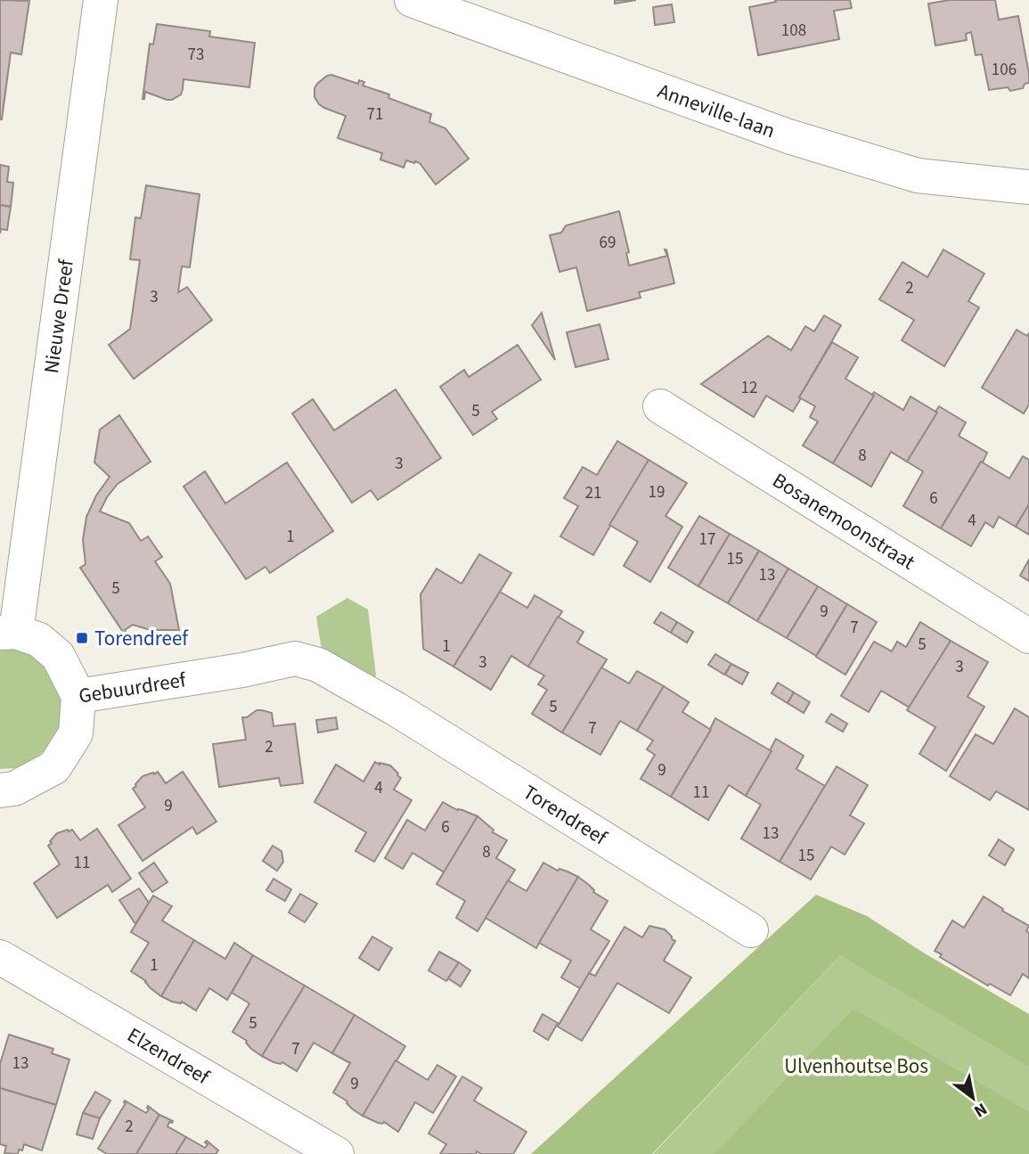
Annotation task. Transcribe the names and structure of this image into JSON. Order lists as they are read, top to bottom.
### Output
{
  "streets": {
    "street": [
      "Anneville-laan",
      "Nieuwe Dreef",
      "Bosanemoonstraat",
      "Gebuurdreef",
      "Torendreef",
      "Elzendreef"
    ]
  },
  "crossings": [
    ["Nieuwe Dreef", "Gebuurdreef"],
    ["Gebuurdreef", "Torendreef"]
  ],
  "parks": ["Ulvenhoutse Bos"],
  "places": {
    "transit": ["Torendreef"]
  },
  "house_numbers": [
    "108",
    "73",
    "106",
    "71",
    "69",
    "2",
    "3",
    "12",
    "5",
    "8",
    "3",
    "19",
    "21",
    "6",
    "4",
    "1",
    "17",
    "15",
    "13",
    "5",
    "9",
    "7",
    "5",
    "1",
    "3",
    "3",
    "5",
    "7",
    "2",
    "9",
    "4",
    "11",
    "9",
    "6",
    "13",
    "8",
    "15",
    "11",
    "1",
    "5",
    "7",
    "13",
    "9",
    "2"
  ],
  "north": "bottom right"
}
